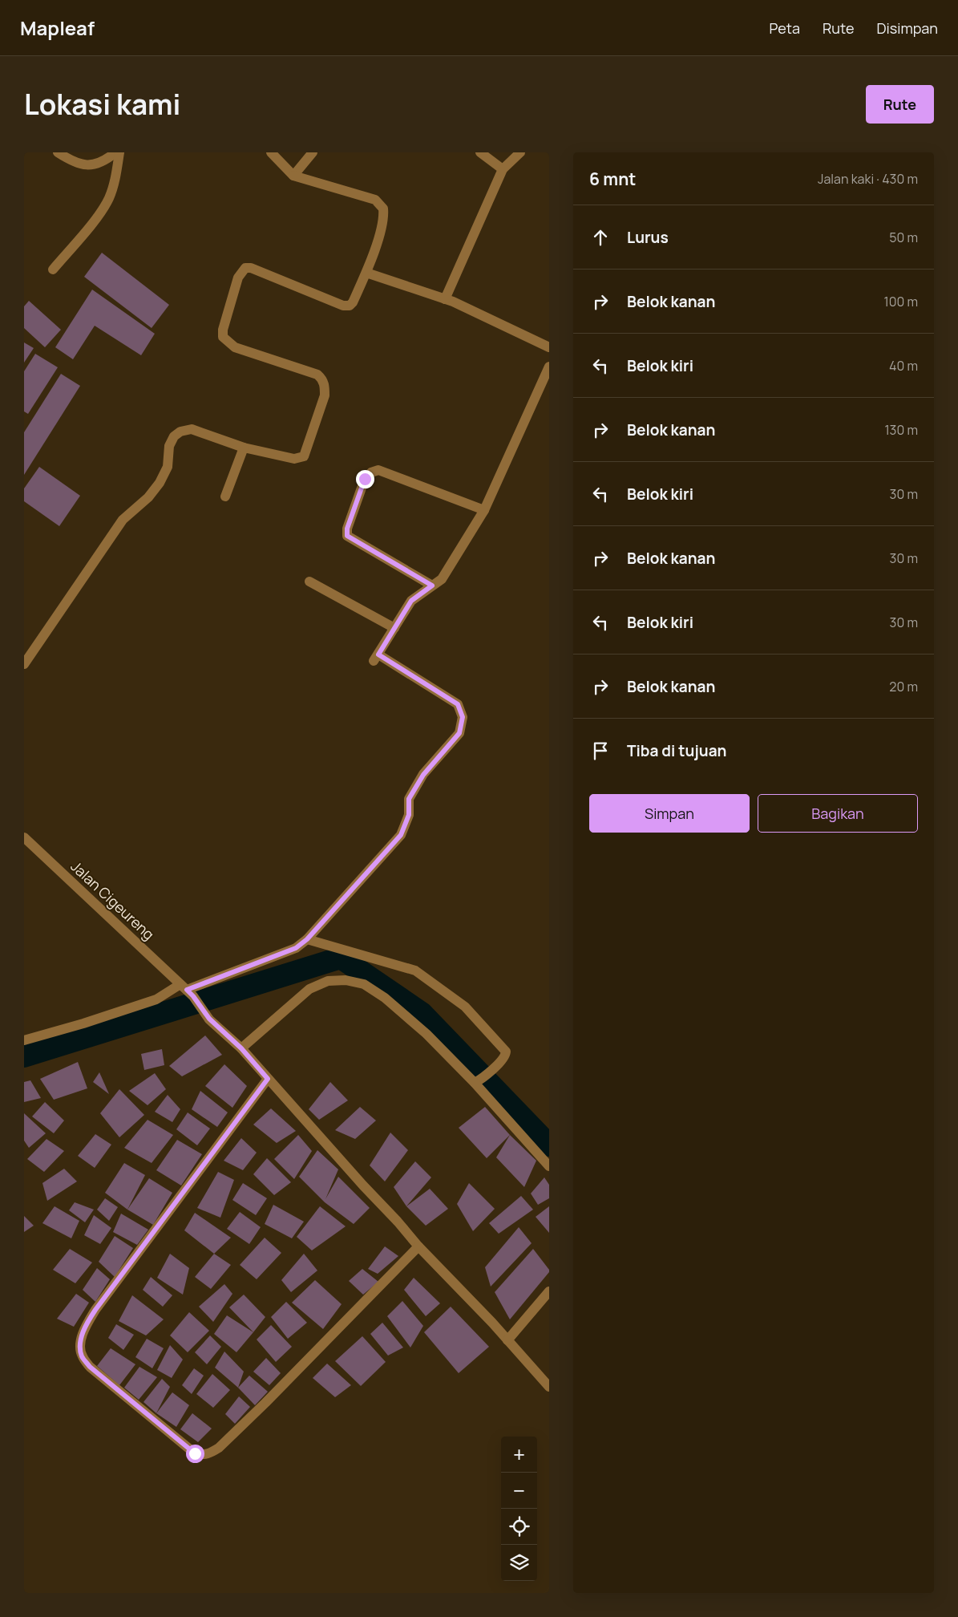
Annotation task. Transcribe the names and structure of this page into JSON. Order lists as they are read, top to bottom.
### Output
{
  "streets": {
    "street": ["Jalan Cigeureng"]
  },
  "page": {
    "header": "Mapleaf",
    "nav": ["Peta", "Rute", "Disimpan"],
    "title": "Lokasi kami",
    "buttons": [
      "Rute",
      ["Simpan", "Bagikan"]
    ],
    "heading": ["6 mnt", "Jalan kaki · 430 m"],
    "list": [
      ["Lurus", "50 m"],
      ["Belok kanan", "100 m"],
      ["Belok kiri", "40 m"],
      ["Belok kanan", "130 m"],
      ["Belok kiri", "30 m"],
      ["Belok kanan", "30 m"],
      ["Belok kiri", "30 m"],
      ["Belok kanan", "20 m"],
      "Tiba di tujuan"
    ],
    "map_buttons": ["+", "−"]
  }
}
